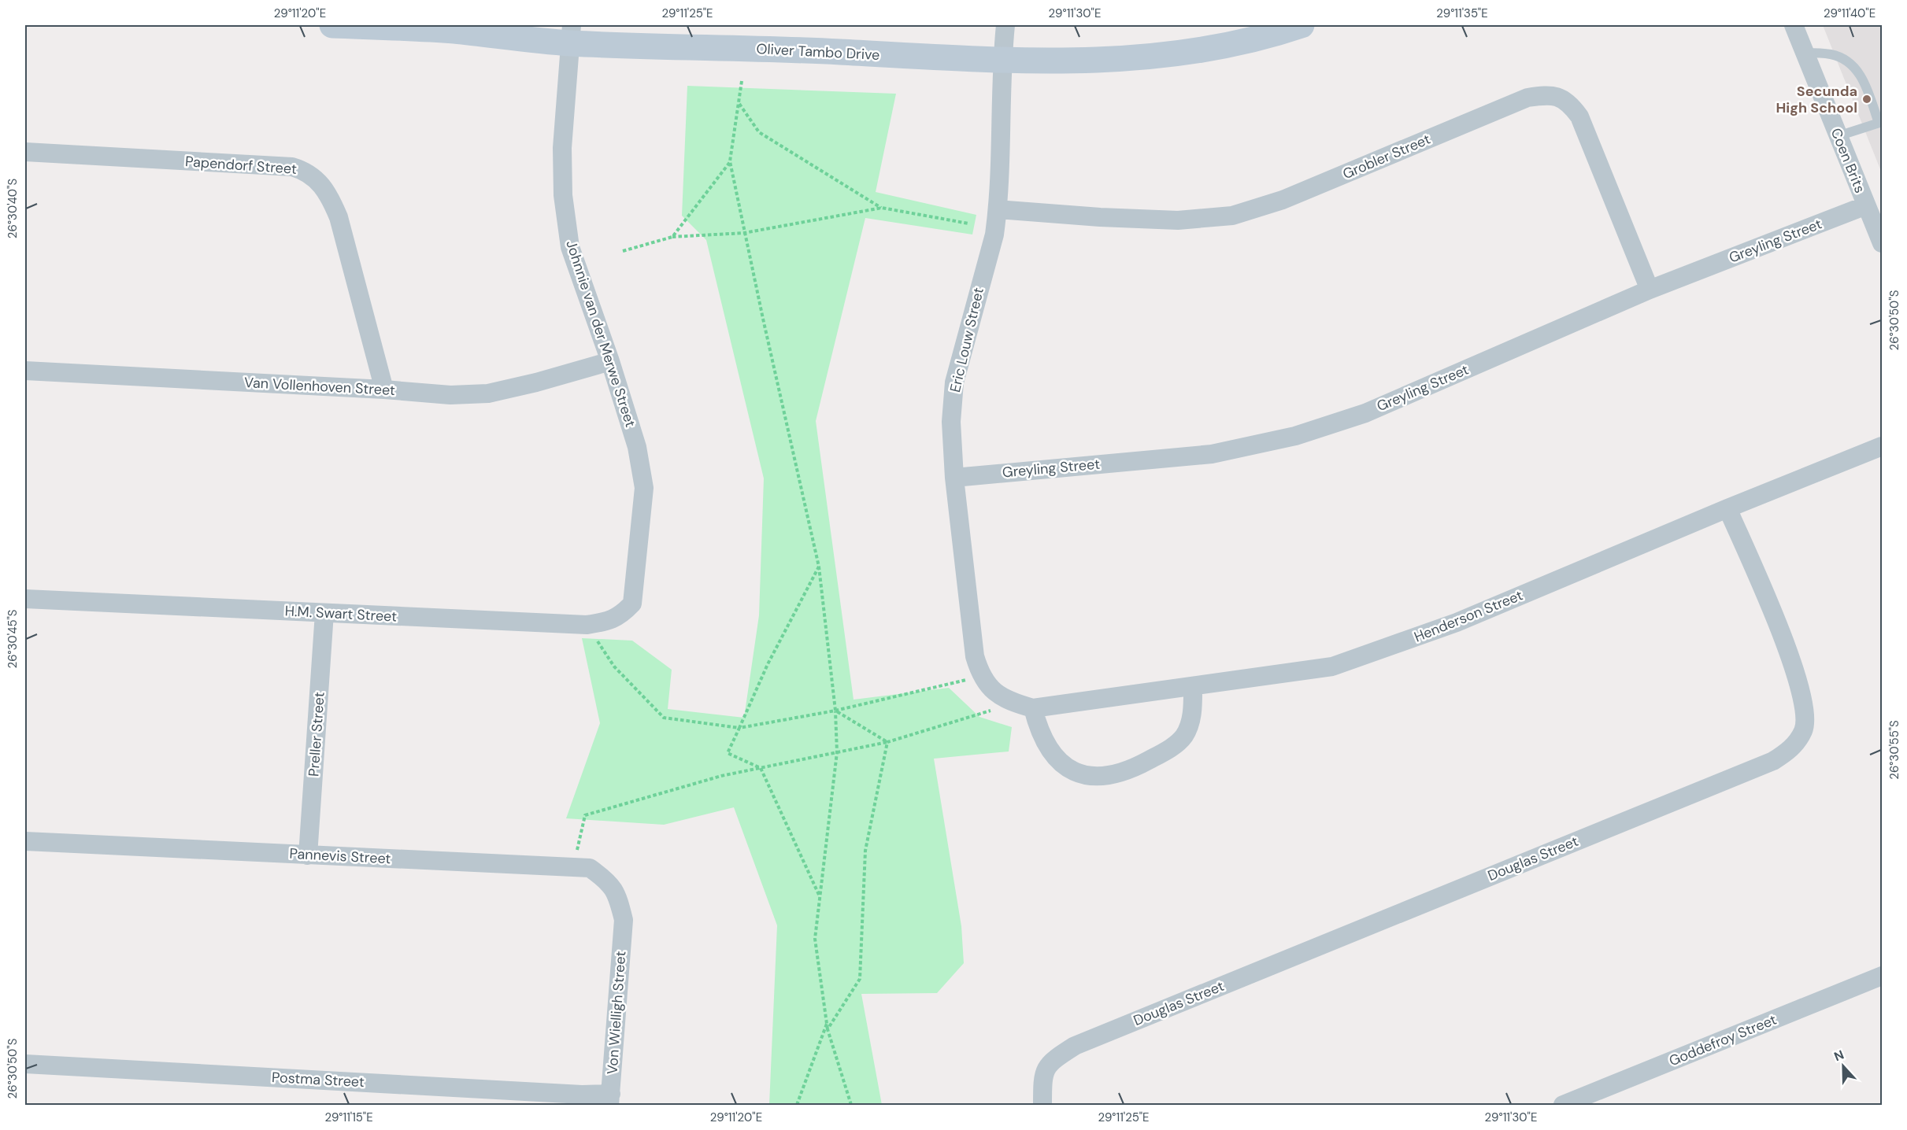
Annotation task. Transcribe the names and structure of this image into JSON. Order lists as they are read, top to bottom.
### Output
{
  "streets": {
    "street": [
      "Oliver Tambo Drive",
      "Grobler Street",
      "Coen Brits",
      "Papendorf Street",
      "Greyling Street",
      "Johnnie van der Merwe Street",
      "Eric Louw Street",
      "Van Vollenhoven Street",
      "H.M. Swart Street",
      "Henderson Street",
      "Preller Street",
      "Pannevis Street",
      "Douglas Street",
      "Von Wielligh Street",
      "Goddefroy Street",
      "Postma Street"
    ]
  },
  "crossings": [
    ["Oliver Tambo Drive", "Johnnie van der Merwe Street"],
    ["Oliver Tambo Drive", "Eric Louw Street"],
    ["Grobler Street", "Greyling Street"],
    ["Grobler Street", "Eric Louw Street"],
    ["Coen Brits", "Greyling Street"],
    ["Papendorf Street", "Van Vollenhoven Street"],
    ["Greyling Street", "Eric Louw Street"],
    ["Johnnie van der Merwe Street", "Van Vollenhoven Street"],
    ["Johnnie van der Merwe Street", "H.M. Swart Street"],
    ["Eric Louw Street", "Henderson Street"],
    ["H.M. Swart Street", "Preller Street"],
    ["Henderson Street", "Douglas Street"],
    ["Preller Street", "Pannevis Street"],
    ["Pannevis Street", "Von Wielligh Street"],
    ["Von Wielligh Street", "Postma Street"]
  ],
  "places": ["Secunda High School"],
  "north": "top",
  "coordinates": [
    "29°11'20\"E",
    "29°11'25\"E",
    "29°11'30\"E",
    "29°11'35\"E",
    "29°11'40\"E",
    "26°30'40\"S",
    "26°30'50\"S",
    "26°30'45\"S",
    "26°30'55\"S",
    "29°11'15\"E"
  ]
}
